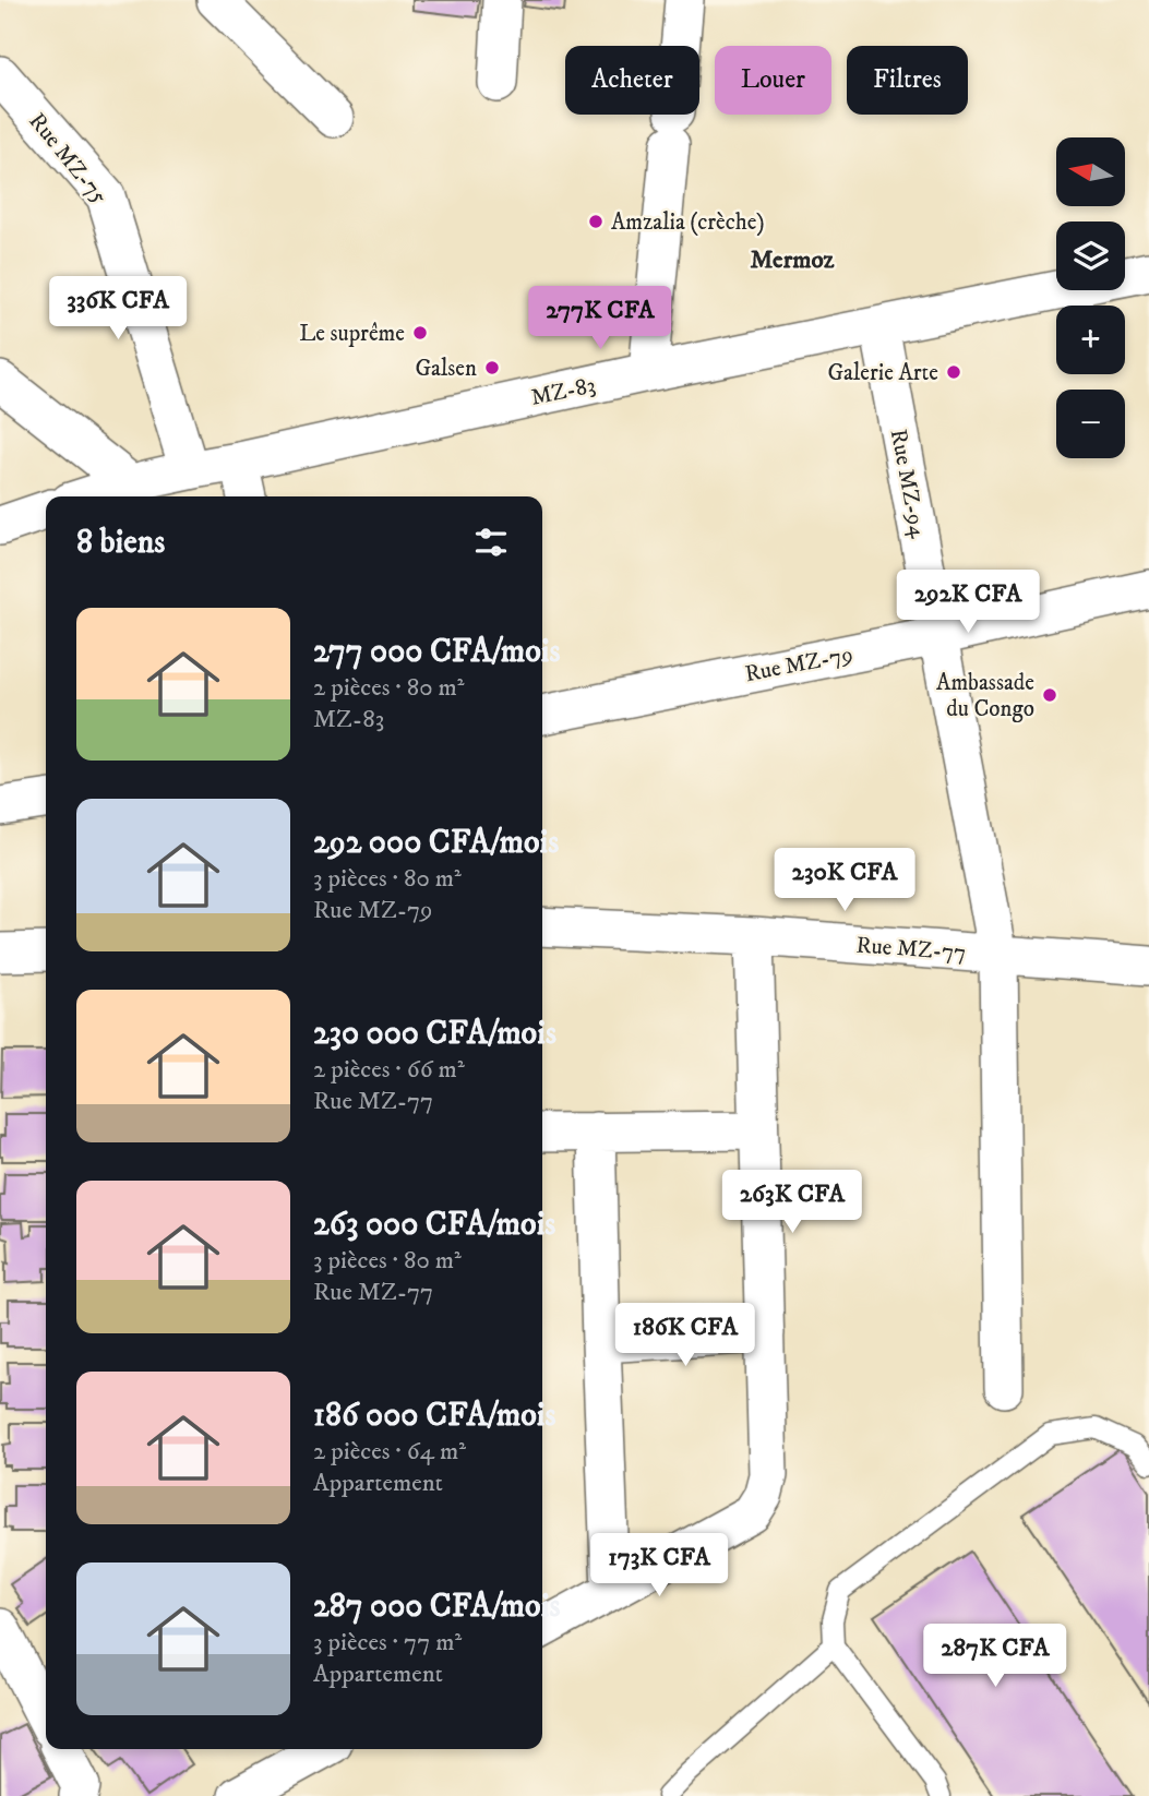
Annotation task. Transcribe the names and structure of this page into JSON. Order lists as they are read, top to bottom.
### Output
{
  "streets": {
    "street": [
      "Rue MZ-75",
      "MZ-83",
      "Rue MZ-94",
      "Rue MZ-79",
      "Rue MZ-77"
    ]
  },
  "crossings": [
    ["Rue MZ-75", "MZ-83"],
    ["MZ-83", "Rue MZ-94"],
    ["Rue MZ-94", "Rue MZ-79"],
    ["Rue MZ-94", "Rue MZ-77"]
  ],
  "districts": ["Mermoz"],
  "places": [
    "Amzalia (crèche)",
    "Le suprême",
    "Galsen",
    "Galerie Arte",
    "Ambassade du Congo"
  ],
  "north": "left",
  "page": {
    "chip": ["Acheter", "Louer", "Filtres"],
    "map_buttons": ["+", "−"],
    "price": [
      "336K CFA",
      "277K CFA",
      "292K CFA",
      "230K CFA",
      "263K CFA",
      "186K CFA",
      "173K CFA",
      "287K CFA"
    ],
    "heading": "8 biens",
    "list": [
      {
        "name": "277 000 CFA/mois",
        "note": "2 pièces · 80 m² · MZ-83"
      },
      {
        "name": "292 000 CFA/mois",
        "note": "3 pièces · 80 m² · Rue MZ-79"
      },
      {
        "name": "230 000 CFA/mois",
        "note": "2 pièces · 66 m² · Rue MZ-77"
      },
      {
        "name": "263 000 CFA/mois",
        "note": "3 pièces · 80 m² · Rue MZ-77"
      },
      {
        "name": "186 000 CFA/mois",
        "note": "2 pièces · 64 m² · Appartement"
      },
      {
        "name": "287 000 CFA/mois",
        "note": "3 pièces · 77 m² · Appartement"
      }
    ]
  }
}
